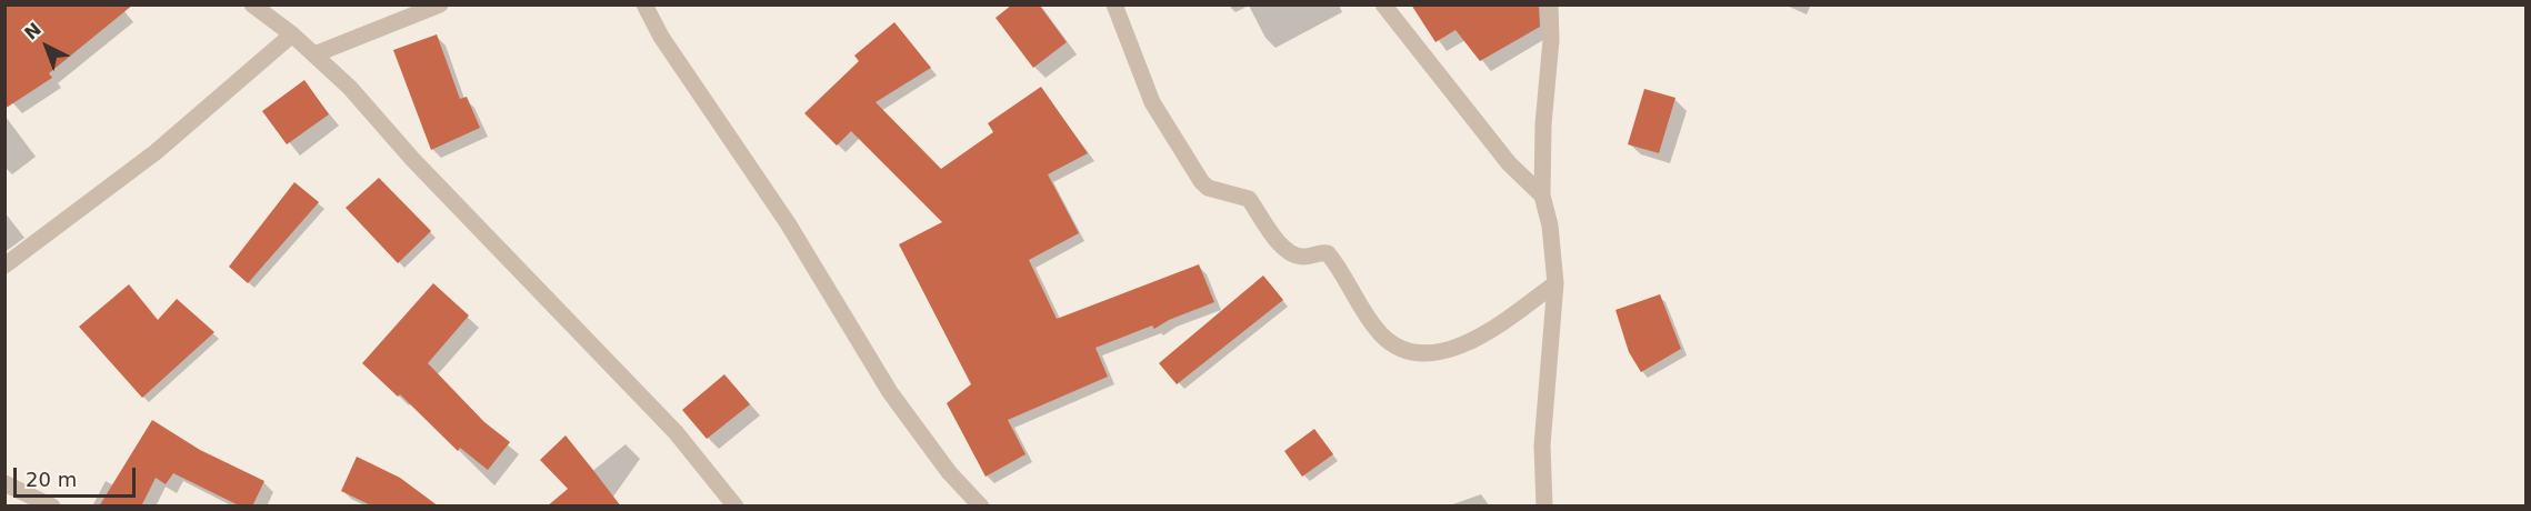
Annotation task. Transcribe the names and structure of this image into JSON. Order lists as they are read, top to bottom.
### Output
{
  "scale_bar": "20 m",
  "north": "top left"
}
